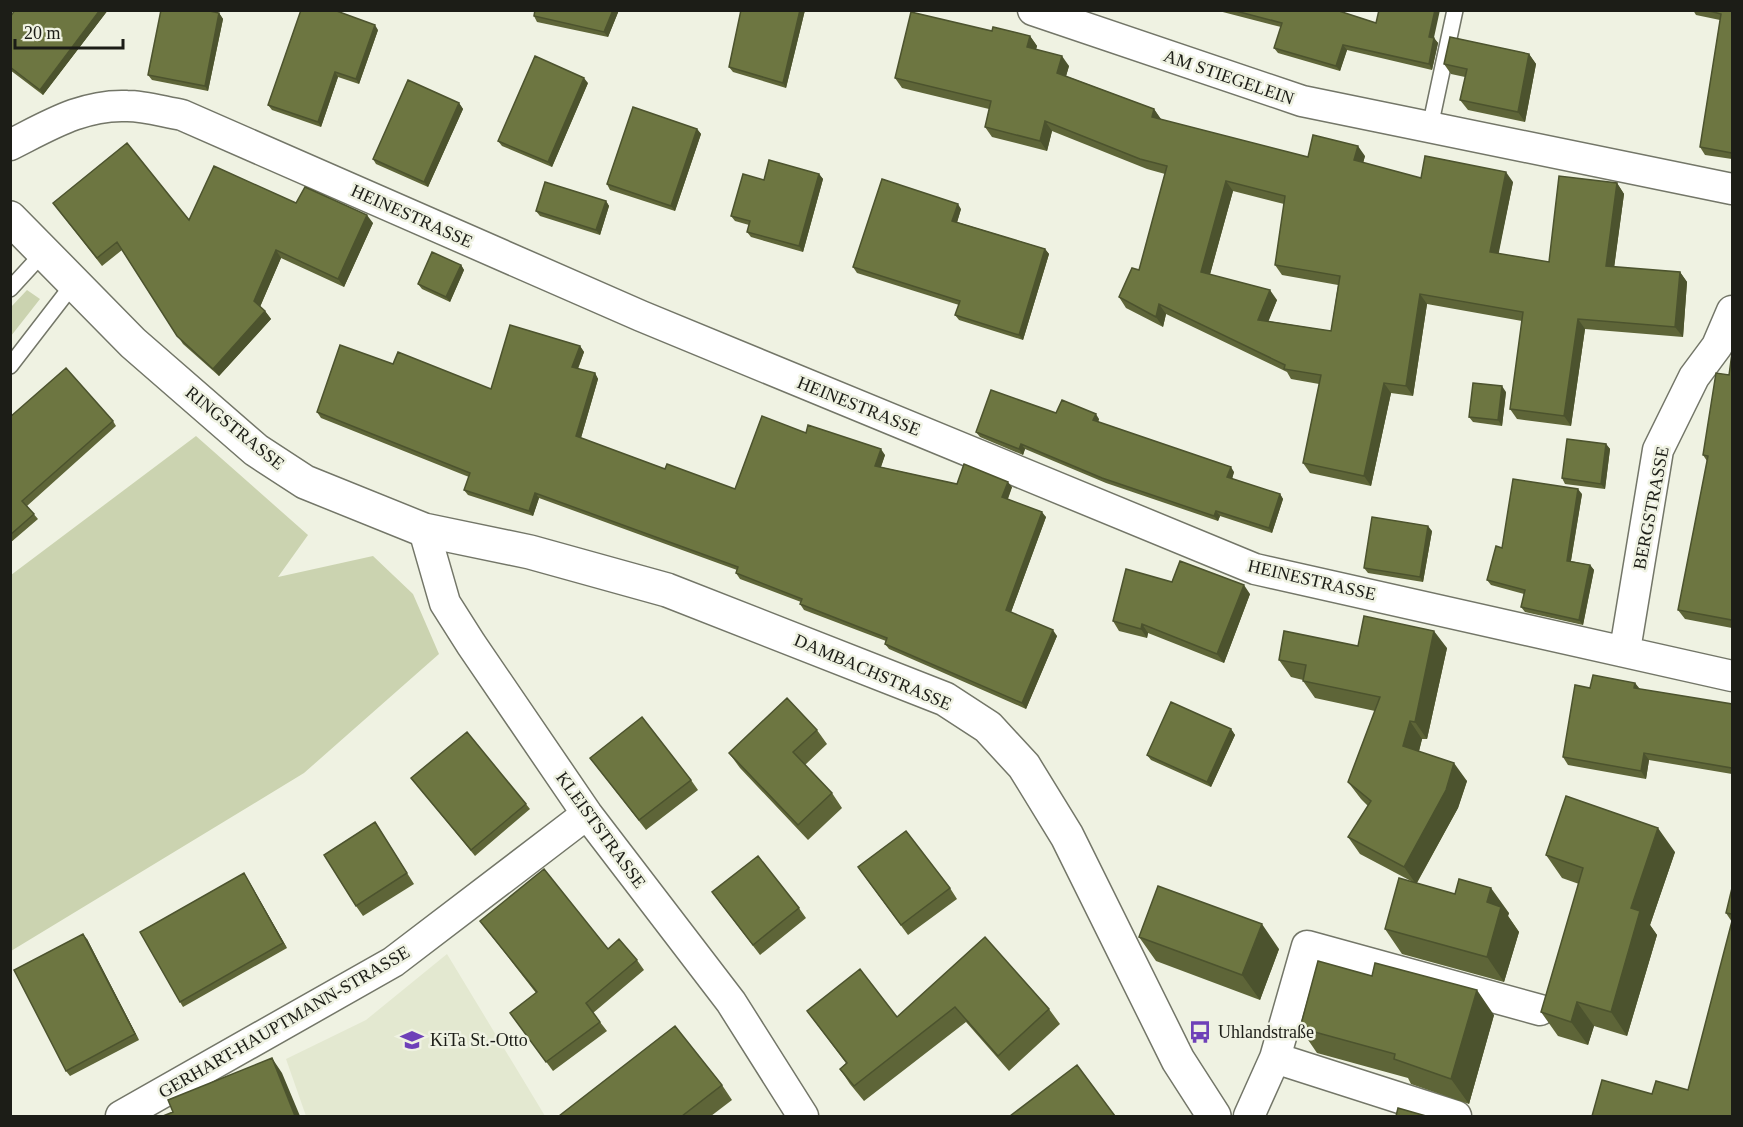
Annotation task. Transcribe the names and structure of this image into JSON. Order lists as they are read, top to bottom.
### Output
{
  "streets": {
    "street": [
      "AM STIEGELEIN",
      "HEINESTRASSE",
      "RINGSTRASSE",
      "BERGSTRASSE",
      "DAMBACHSTRASSE",
      "KLEISTSTRASSE",
      "GERHART-HAUPTMANN-STRASSE"
    ]
  },
  "crossings": [
    ["HEINESTRASSE", "BERGSTRASSE"],
    ["RINGSTRASSE", "DAMBACHSTRASSE"],
    ["RINGSTRASSE", "KLEISTSTRASSE"],
    ["DAMBACHSTRASSE", "KLEISTSTRASSE"],
    ["KLEISTSTRASSE", "GERHART-HAUPTMANN-STRASSE"]
  ],
  "places": {
    "bus stop": ["Uhlandstraße"],
    "school or university": ["KiTa St.-Otto"]
  },
  "scale_bar": "20 m"
}
